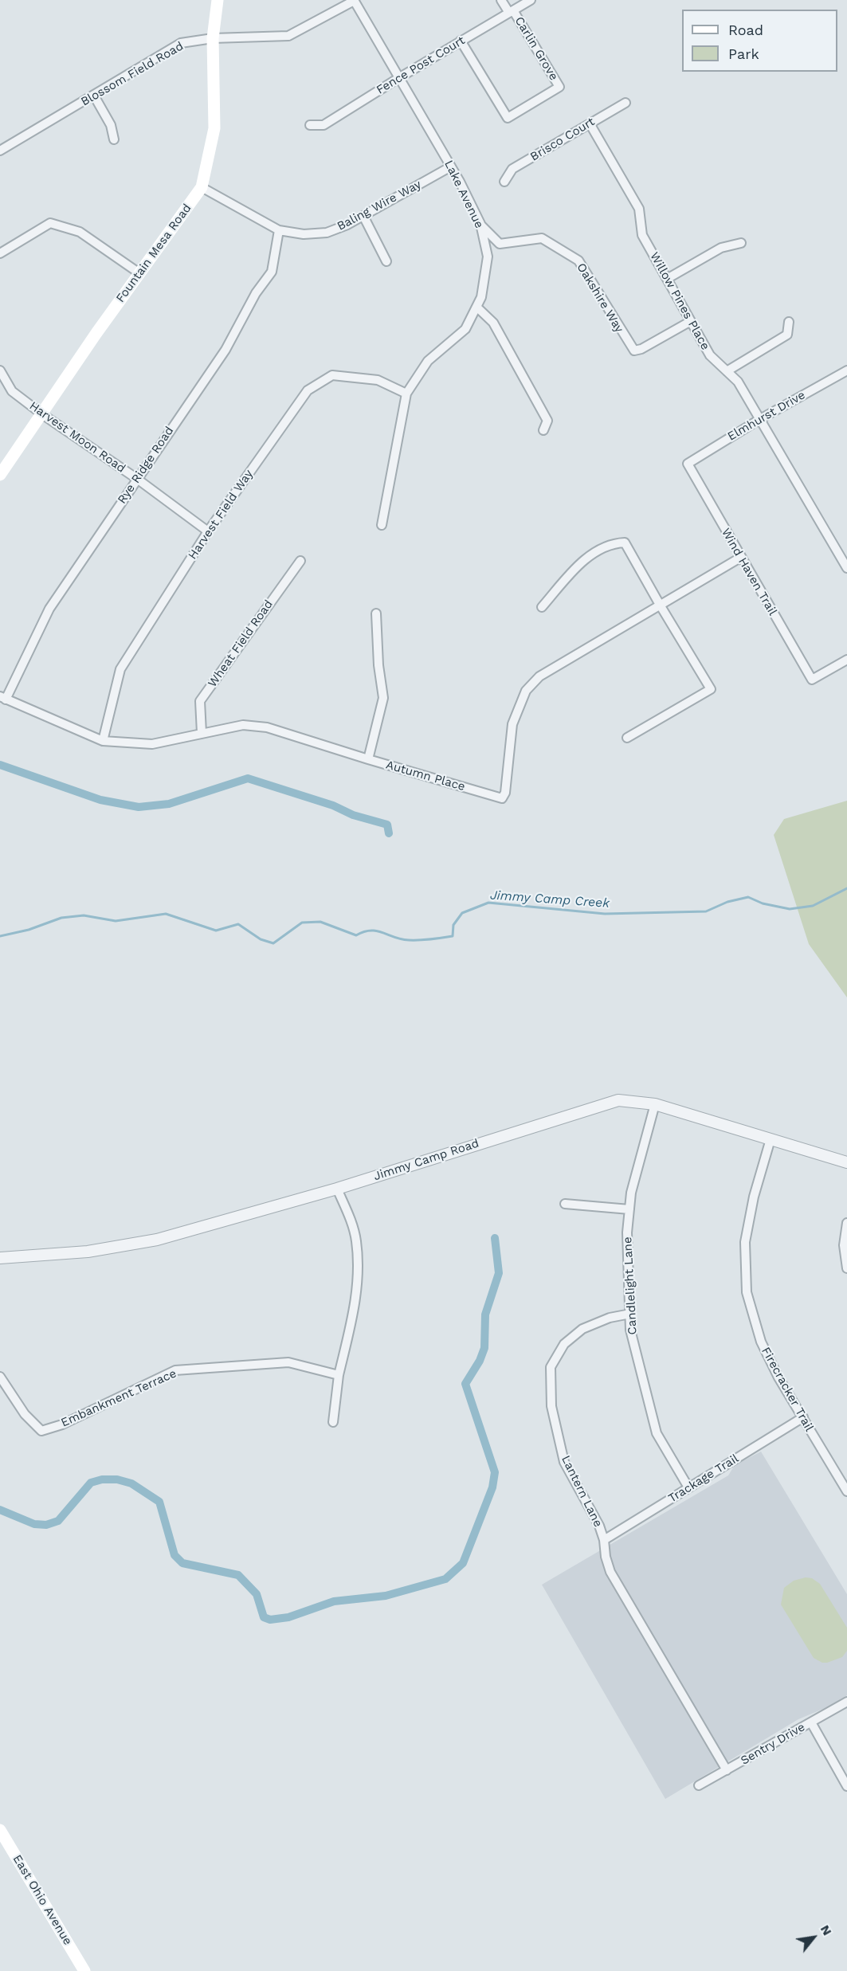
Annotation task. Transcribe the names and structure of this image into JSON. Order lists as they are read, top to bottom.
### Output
{
  "streets": {
    "main road": ["Fountain Mesa Road", "East Ohio Avenue"],
    "street": [
      "Carlin Grove",
      "Fence Post Court",
      "Blossom Field Road",
      "Brisco Court",
      "Lake Avenue",
      "Baling Wire Way",
      "Oakshire Way",
      "Willow Pines Place",
      "Elmhurst Drive",
      "Harvest Moon Road",
      "Rye Ridge Road",
      "Harvest Field Way",
      "Wind Haven Trail",
      "Wheat Field Road",
      "Autumn Place",
      "Jimmy Camp Road",
      "Candlelight Lane",
      "Firecracker Trail",
      "Embankment Terrace",
      "Trackage Trail",
      "Lantern Lane",
      "Sentry Drive"
    ]
  },
  "crossings": [
    ["Carlin Grove", "Fence Post Court"],
    ["Fence Post Court", "Lake Avenue"],
    ["Blossom Field Road", "Lake Avenue"],
    ["Blossom Field Road", "Fountain Mesa Road"],
    ["Brisco Court", "Willow Pines Place"],
    ["Lake Avenue", "Baling Wire Way"],
    ["Lake Avenue", "Oakshire Way"],
    ["Lake Avenue", "Harvest Field Way"],
    ["Baling Wire Way", "Fountain Mesa Road"],
    ["Baling Wire Way", "Rye Ridge Road"],
    ["Fountain Mesa Road", "Harvest Moon Road"],
    ["Oakshire Way", "Willow Pines Place"],
    ["Willow Pines Place", "Elmhurst Drive"],
    ["Elmhurst Drive", "Wind Haven Trail"],
    ["Harvest Moon Road", "Rye Ridge Road"],
    ["Harvest Moon Road", "Harvest Field Way"],
    ["Rye Ridge Road", "Autumn Place"],
    ["Harvest Field Way", "Autumn Place"],
    ["Wind Haven Trail", "Autumn Place"],
    ["Wheat Field Road", "Autumn Place"],
    ["Jimmy Camp Road", "Candlelight Lane"],
    ["Jimmy Camp Road", "Firecracker Trail"],
    ["Candlelight Lane", "Trackage Trail"],
    ["Candlelight Lane", "Lantern Lane"],
    ["Firecracker Trail", "Trackage Trail"],
    ["Trackage Trail", "Lantern Lane"],
    ["Lantern Lane", "Sentry Drive"]
  ],
  "water": ["Jimmy Camp Creek"],
  "legend": ["Road", "Park"],
  "north": "top right"
}
